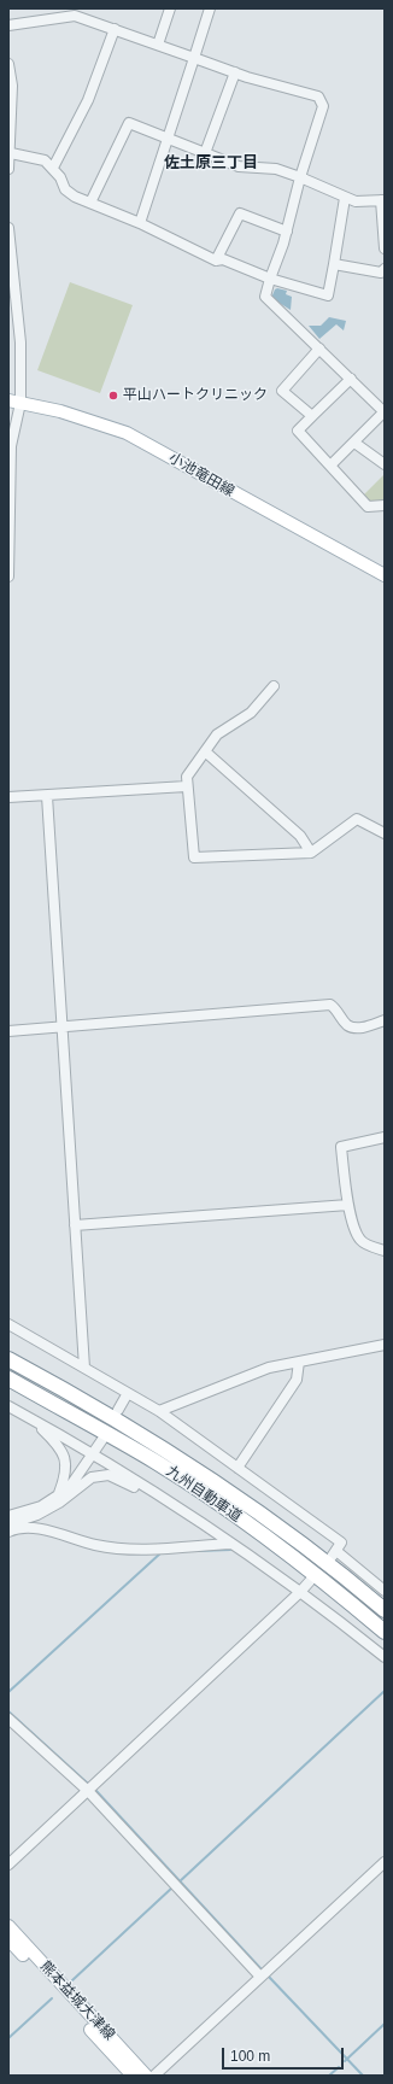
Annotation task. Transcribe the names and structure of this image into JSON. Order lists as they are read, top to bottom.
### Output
{
  "streets": {
    "highway": ["九州自動車道"],
    "main road": ["小池竜田線", "熊本益城大津線"]
  },
  "districts": ["佐土原三丁目"],
  "places": ["平山ハートクリニック"],
  "scale_bar": "100 m"
}
